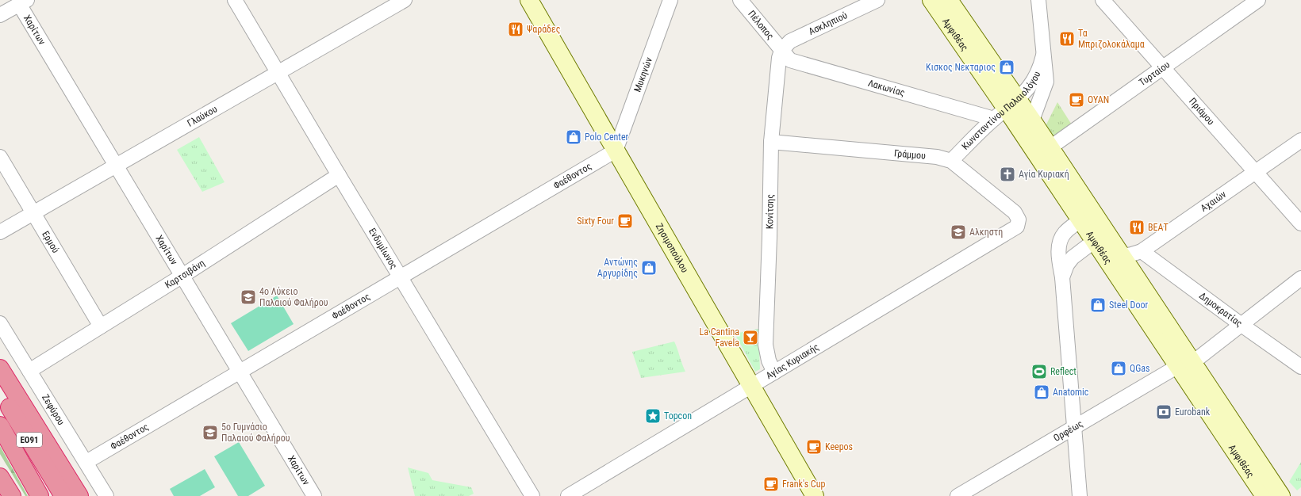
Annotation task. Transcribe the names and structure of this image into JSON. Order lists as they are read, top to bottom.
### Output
{
  "streets": {
    "highway": ["ΕΟ91"],
    "main road": ["Αμφιθέας", "Ζησιμοπούλου"],
    "street": [
      "Ασκληπιού",
      "Πέλοπος",
      "Χαρίτων",
      "Τυρταίου",
      "Μυκηνών",
      "Λακωνίας",
      "Κωνσταντίνου Παλαιολόγου",
      "Πριάμου",
      "Γλαύκου",
      "Γράμμου",
      "Φαέθοντος",
      "Αχαιών",
      "Κονίτσης",
      "Ερμού",
      "Ενδυμίωνος",
      "Καρτσιβάνη",
      "Δημοκρατίας",
      "Αγίας Κυριακής",
      "Ζεφύρου",
      "Ορφέως"
    ]
  },
  "crossings": [
    ["Ασκληπιού", "Πέλοπος"],
    ["Ασκληπιού", "Λακωνίας"],
    ["Ασκληπιού", "Κονίτσης"],
    ["Πέλοπος", "Λακωνίας"],
    ["Πέλοπος", "Κονίτσης"],
    ["Χαρίτων", "Γλαύκου"],
    ["Χαρίτων", "Φαέθοντος"],
    ["Χαρίτων", "Καρτσιβάνη"],
    ["Αμφιθέας", "Τυρταίου"],
    ["Αμφιθέας", "Λακωνίας"],
    ["Αμφιθέας", "Κωνσταντίνου Παλαιολόγου"],
    ["Αμφιθέας", "Αχαιών"],
    ["Αμφιθέας", "Ορφέως"],
    ["Τυρταίου", "Πριάμου"],
    ["Μυκηνών", "Φαέθοντος"],
    ["Μυκηνών", "Ζησιμοπούλου"],
    ["Λακωνίας", "Κωνσταντίνου Παλαιολόγου"],
    ["Λακωνίας", "Κονίτσης"],
    ["Κωνσταντίνου Παλαιολόγου", "Γράμμου"],
    ["Πριάμου", "Αχαιών"],
    ["Γλαύκου", "Ερμού"],
    ["Γλαύκου", "Ενδυμίωνος"],
    ["Γράμμου", "Κονίτσης"],
    ["Γράμμου", "Αγίας Κυριακής"],
    ["Φαέθοντος", "Ενδυμίωνος"],
    ["Φαέθοντος", "Ζησιμοπούλου"],
    ["Φαέθοντος", "Ζεφύρου"],
    ["Αχαιών", "Δημοκρατίας"],
    ["Κονίτσης", "Αγίας Κυριακής"],
    ["Ερμού", "Καρτσιβάνη"],
    ["Ενδυμίωνος", "Καρτσιβάνη"],
    ["Ζησιμοπούλου", "Αγίας Κυριακής"],
    ["Καρτσιβάνη", "Ζεφύρου"],
    ["Δημοκρατίας", "Ορφέως"]
  ],
  "places": {
    "restaurant": ["Ψαράδες", "Τα Μπριζολοκάλαμα", "ΒΕΑΤ"],
    "shop": [
      "Κισκος Νεκταριος",
      "Polo Center",
      "Αντώνης Αργυρίδης",
      "Steel Door",
      "QGas",
      "Anatomic"
    ],
    "cafe": [
      "OYAN",
      "Sixty Four",
      "Keepos",
      "Frank's Cup"
    ],
    "church": ["Αγία Κυριακή"],
    "school or university": ["Αλκηστη", "4ο Λύκειο Παλαιού Φαλήρου", "5ο Γυμνάσιο Παλαιού Φαλήρου"],
    "bar": ["La Cantina Favela"],
    "sports": ["Reflect"],
    "bank": ["Eurobank"],
    "place": ["Topcon"]
  }
}
